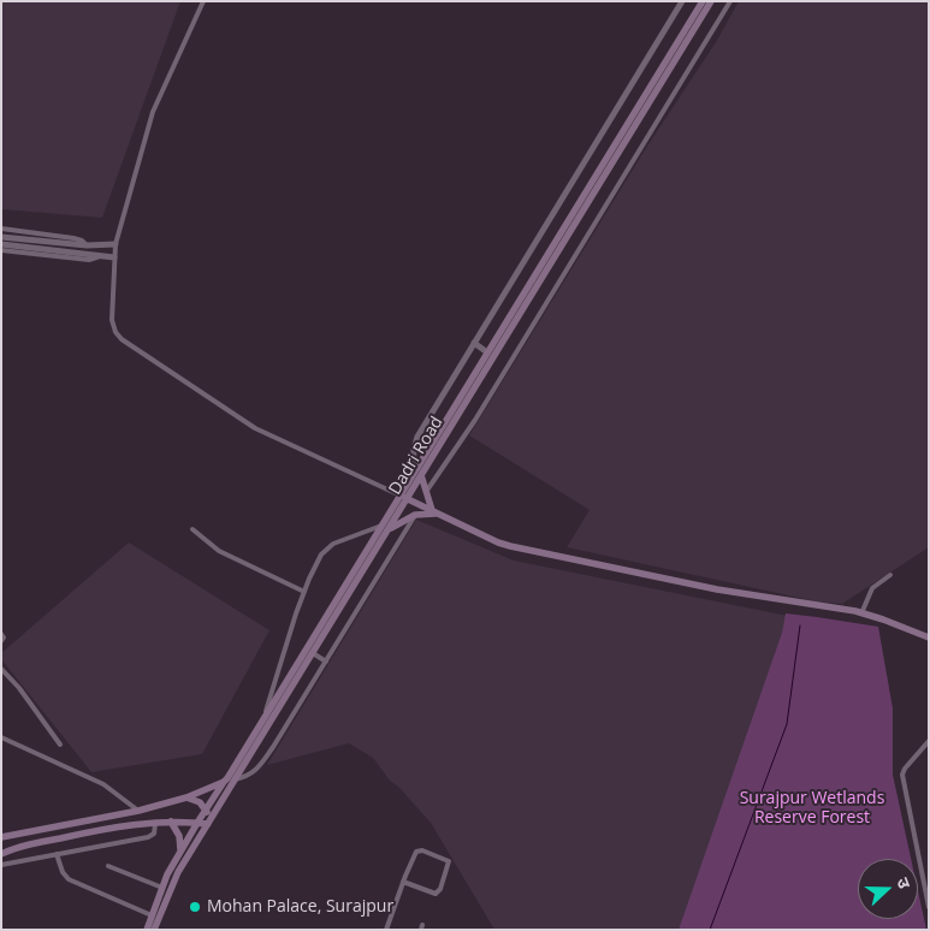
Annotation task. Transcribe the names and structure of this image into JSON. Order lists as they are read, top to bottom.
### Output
{
  "streets": {
    "main road": ["Dadri Road"]
  },
  "parks": ["Surajpur Wetlands Reserve Forest"],
  "places": ["Mohan Palace, Surajpur"],
  "north": "right"
}
